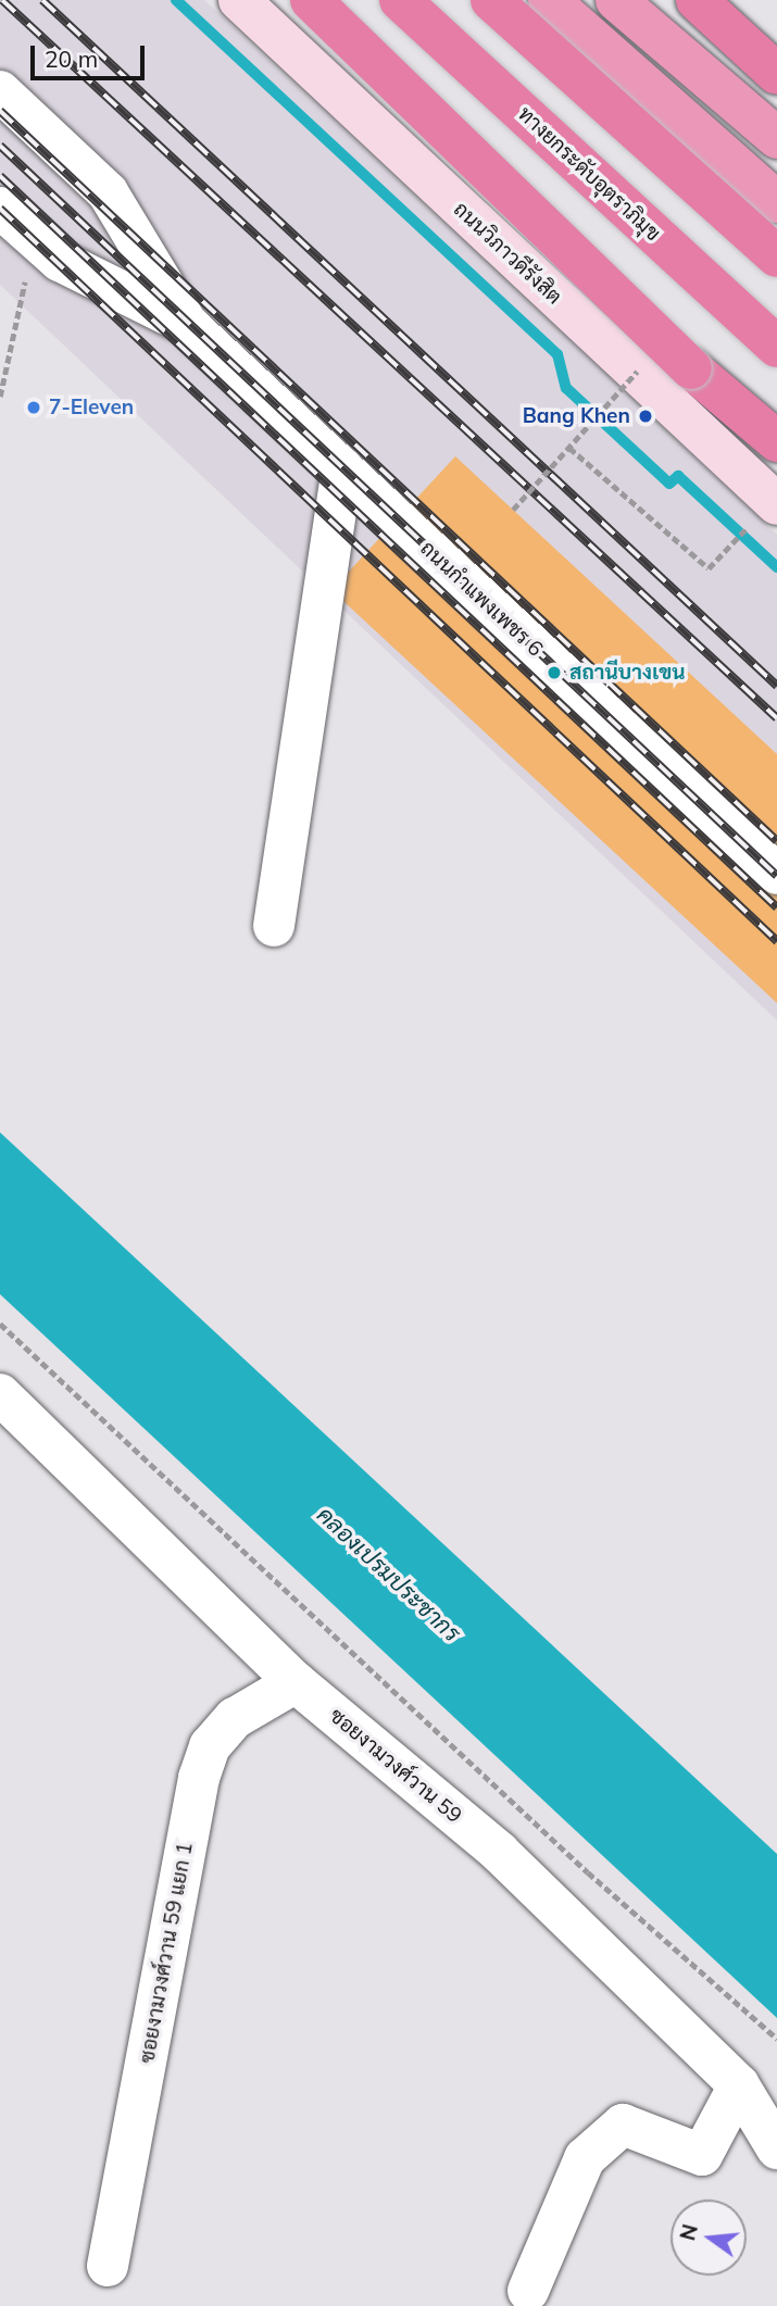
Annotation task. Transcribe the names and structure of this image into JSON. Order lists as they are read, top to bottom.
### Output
{
  "streets": {
    "highway": ["ทางยกระดับอุตราภิมุข"],
    "main road": ["ถนนวิภาวดีรังสิต"],
    "street": ["ถนนกำแพงเพชร 6", "ซอยงามวงศ์วาน 59", "ซอยงามวงศ์วาน 59 แยก 1"]
  },
  "crossings": [
    ["ซอยงามวงศ์วาน 59", "ซอยงามวงศ์วาน 59 แยก 1"]
  ],
  "water": ["คลองเปรมประชากร"],
  "places": ["7-Eleven", "Bang Khen", "สถานีบางเขน"],
  "scale_bar": "20 m",
  "north": "left"
}
